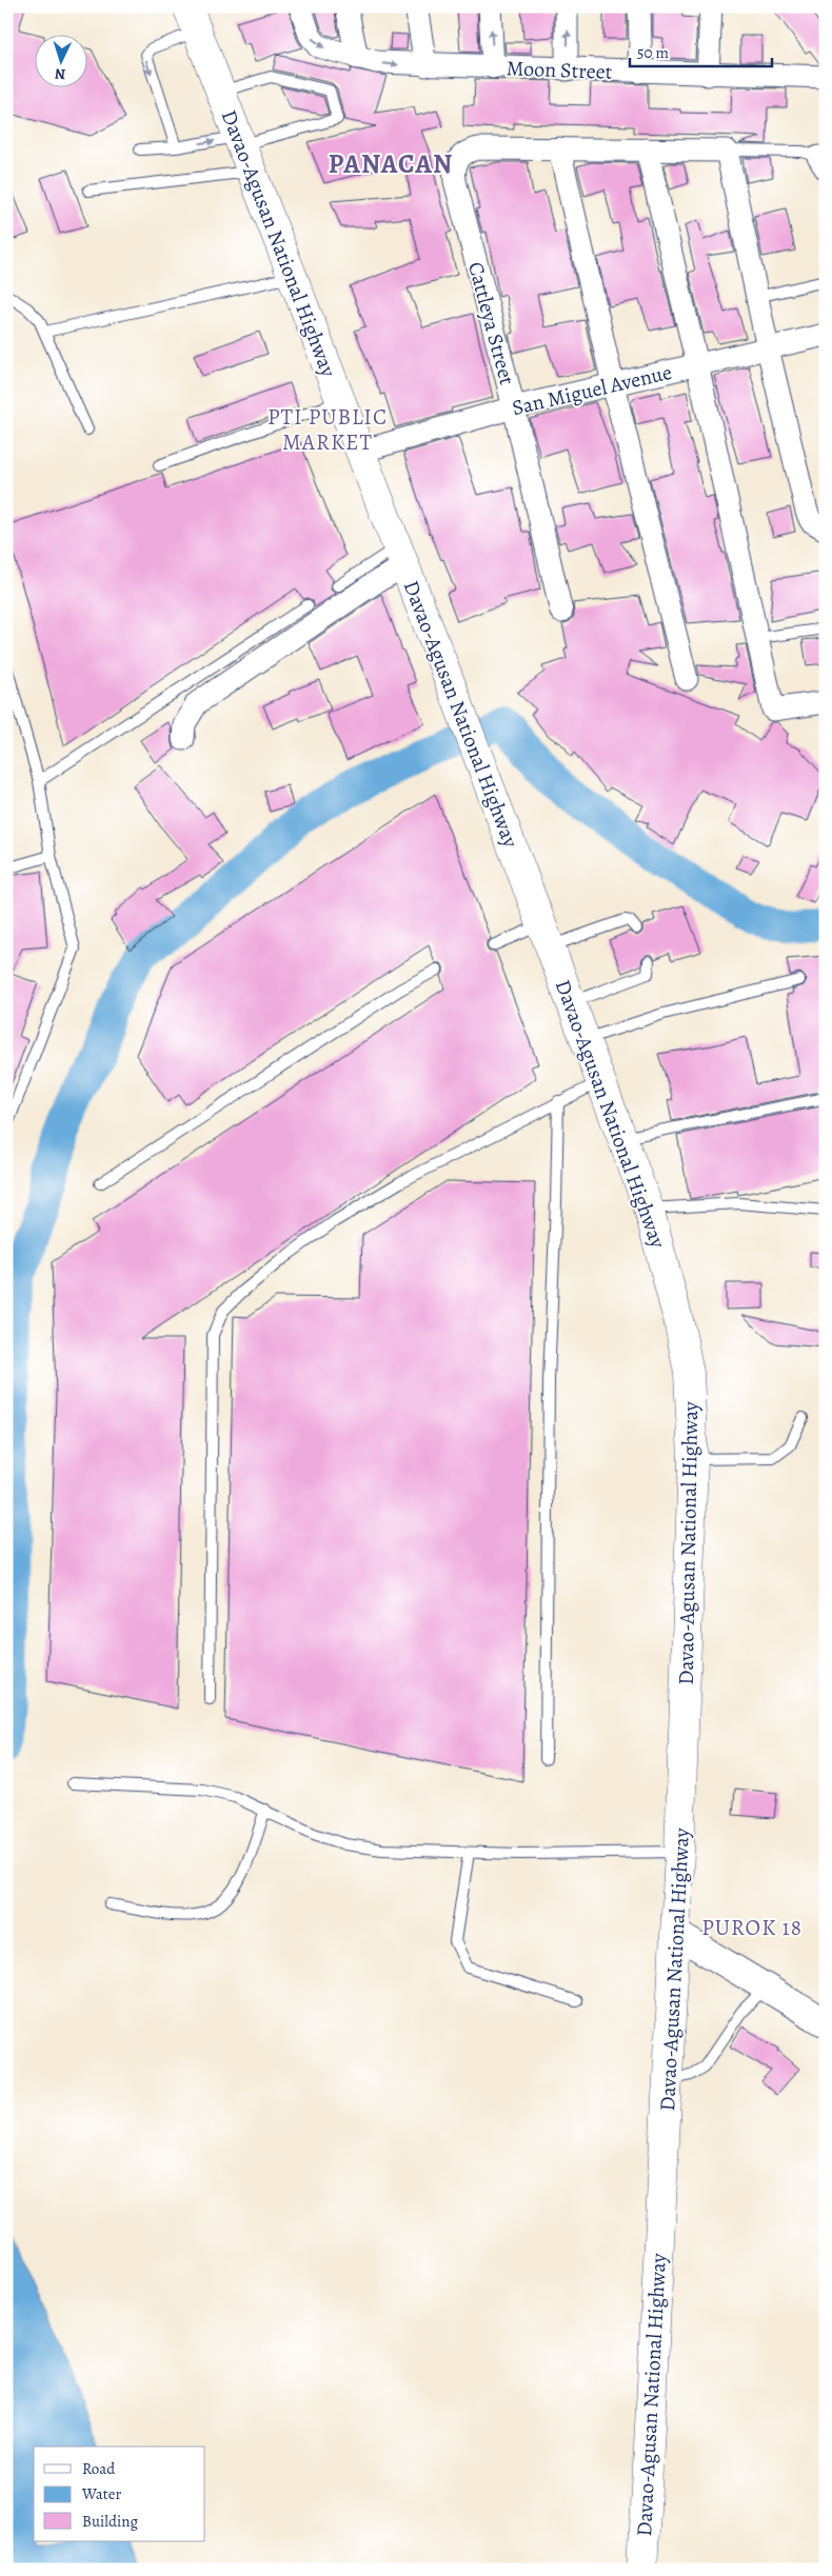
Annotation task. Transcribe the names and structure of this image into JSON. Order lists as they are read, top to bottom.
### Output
{
  "streets": {
    "highway": ["Davao-Agusan National Highway"],
    "street": ["Moon Street", "Cattleya Street", "San Miguel Avenue"]
  },
  "crossings": [
    ["Davao-Agusan National Highway", "San Miguel Avenue"],
    ["Cattleya Street", "San Miguel Avenue"]
  ],
  "districts": ["PANACAN", "PTI PUBLIC MARKET", "PUROK 18"],
  "legend": ["Road", "Water", "Building"],
  "scale_bar": "50 m",
  "north": "bottom"
}
